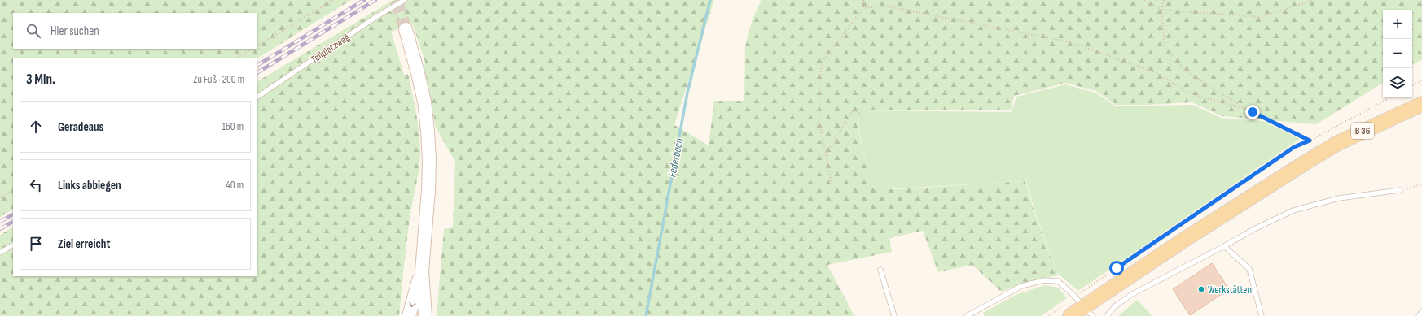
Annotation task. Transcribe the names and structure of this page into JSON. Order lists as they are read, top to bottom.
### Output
{
  "streets": {
    "main road": ["B 36"],
    "lane": ["Tellplatzweg"]
  },
  "water": ["Federbach"],
  "places": ["Werkstätten"],
  "page": {
    "map_buttons": ["+", "−"],
    "search": "Hier suchen",
    "heading": ["3 Min.", "Zu Fuß · 200 m"],
    "list": [
      ["Geradeaus", "160 m"],
      ["Links abbiegen", "40 m"],
      "Ziel erreicht"
    ]
  }
}
